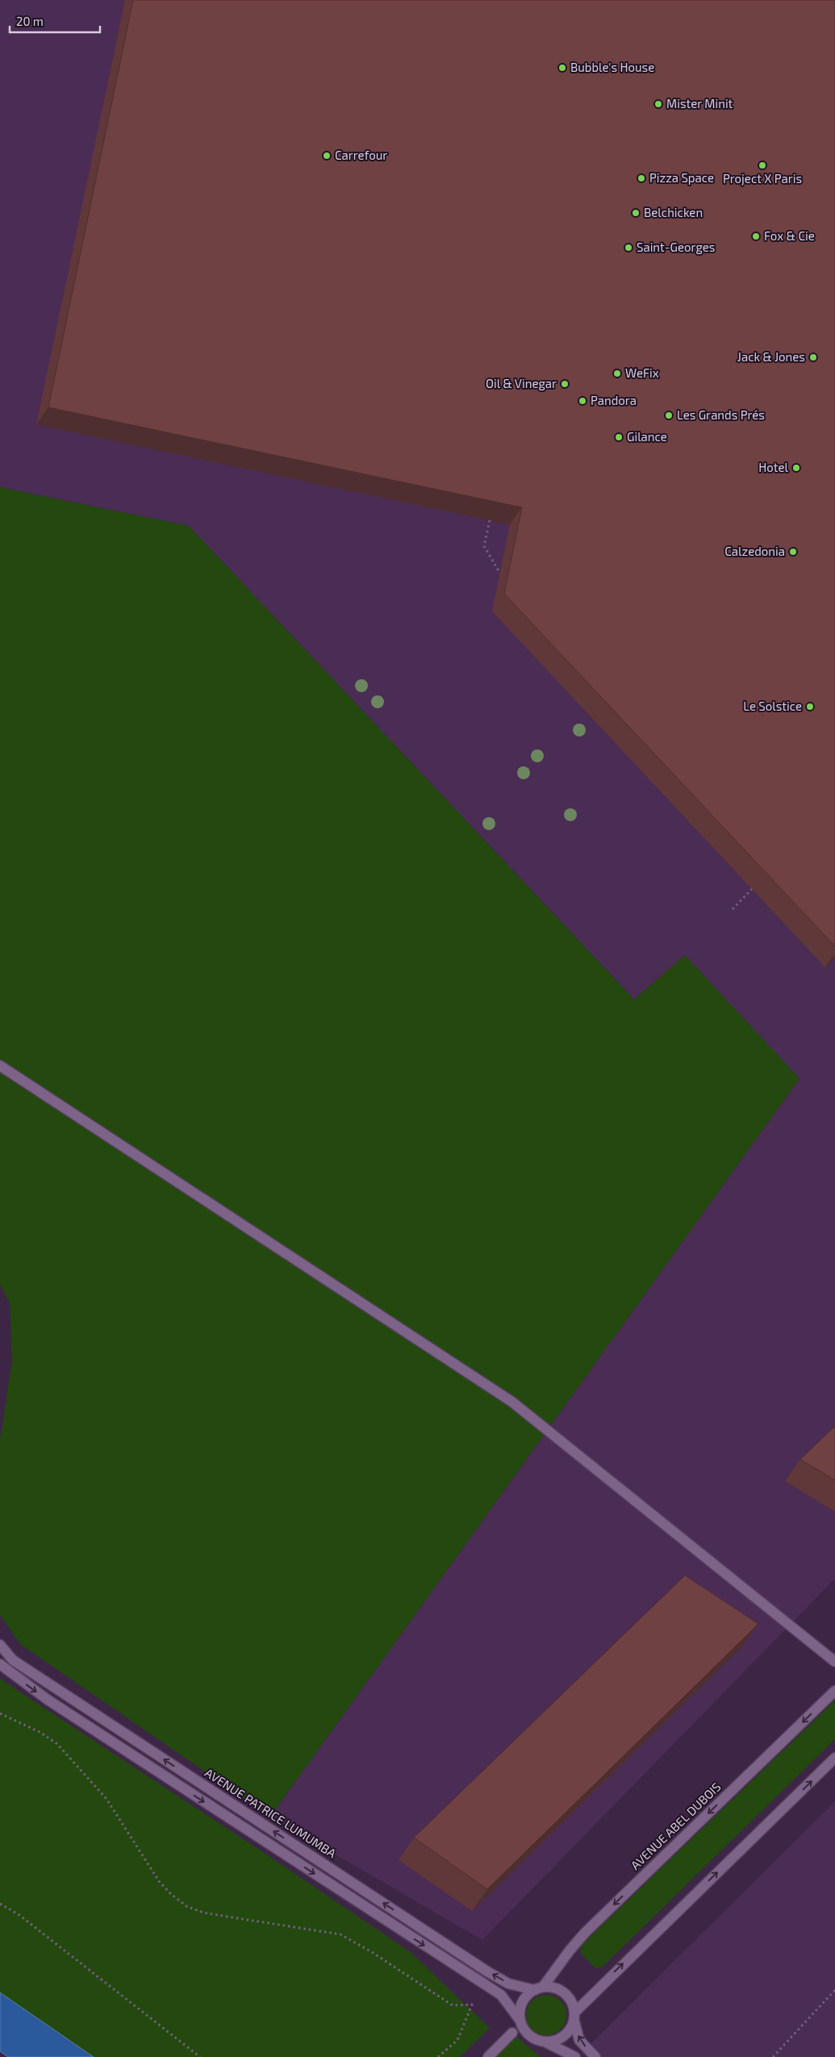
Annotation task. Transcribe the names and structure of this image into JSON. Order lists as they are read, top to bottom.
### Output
{
  "streets": {
    "street": ["AVENUE PATRICE LUMUMBA", "AVENUE ABEL DUBOIS"]
  },
  "crossings": [
    ["AVENUE PATRICE LUMUMBA", "AVENUE ABEL DUBOIS"]
  ],
  "places": [
    "Bubble's House",
    "Mister Minit",
    "Carrefour",
    "Project X Paris",
    "Pizza Space",
    "Belchicken",
    "Fox & Cie",
    "Saint-Georges",
    "Jack & Jones",
    "WeFix",
    "Oil & Vinegar",
    "Pandora",
    "Les Grands Prés",
    "Gilance",
    "Hotel",
    "Calzedonia",
    "Le Solstice"
  ],
  "scale_bar": "20 m"
}
